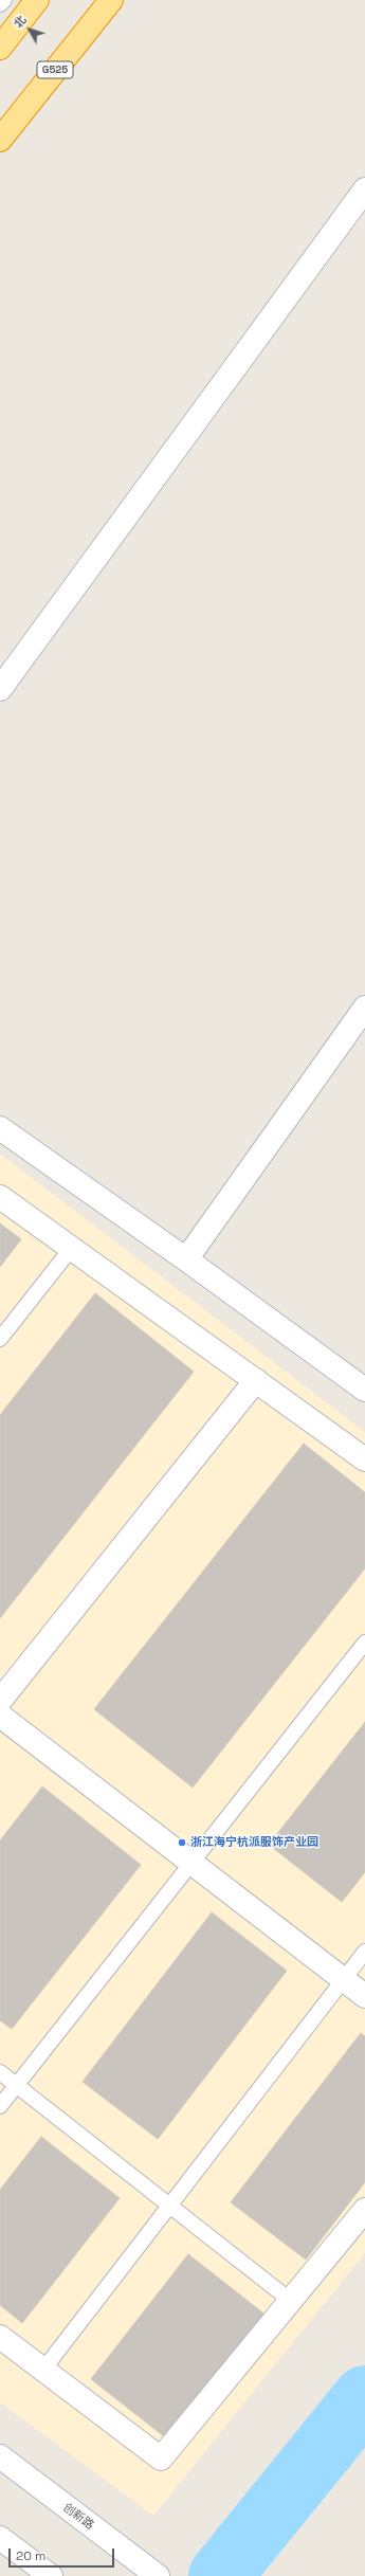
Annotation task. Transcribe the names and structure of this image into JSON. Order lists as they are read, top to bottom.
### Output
{
  "streets": {
    "highway": ["G525"],
    "street": ["创新路"]
  },
  "places": ["浙江海宁杭派服饰产业园"],
  "scale_bar": "20 m",
  "north": "top left"
}
